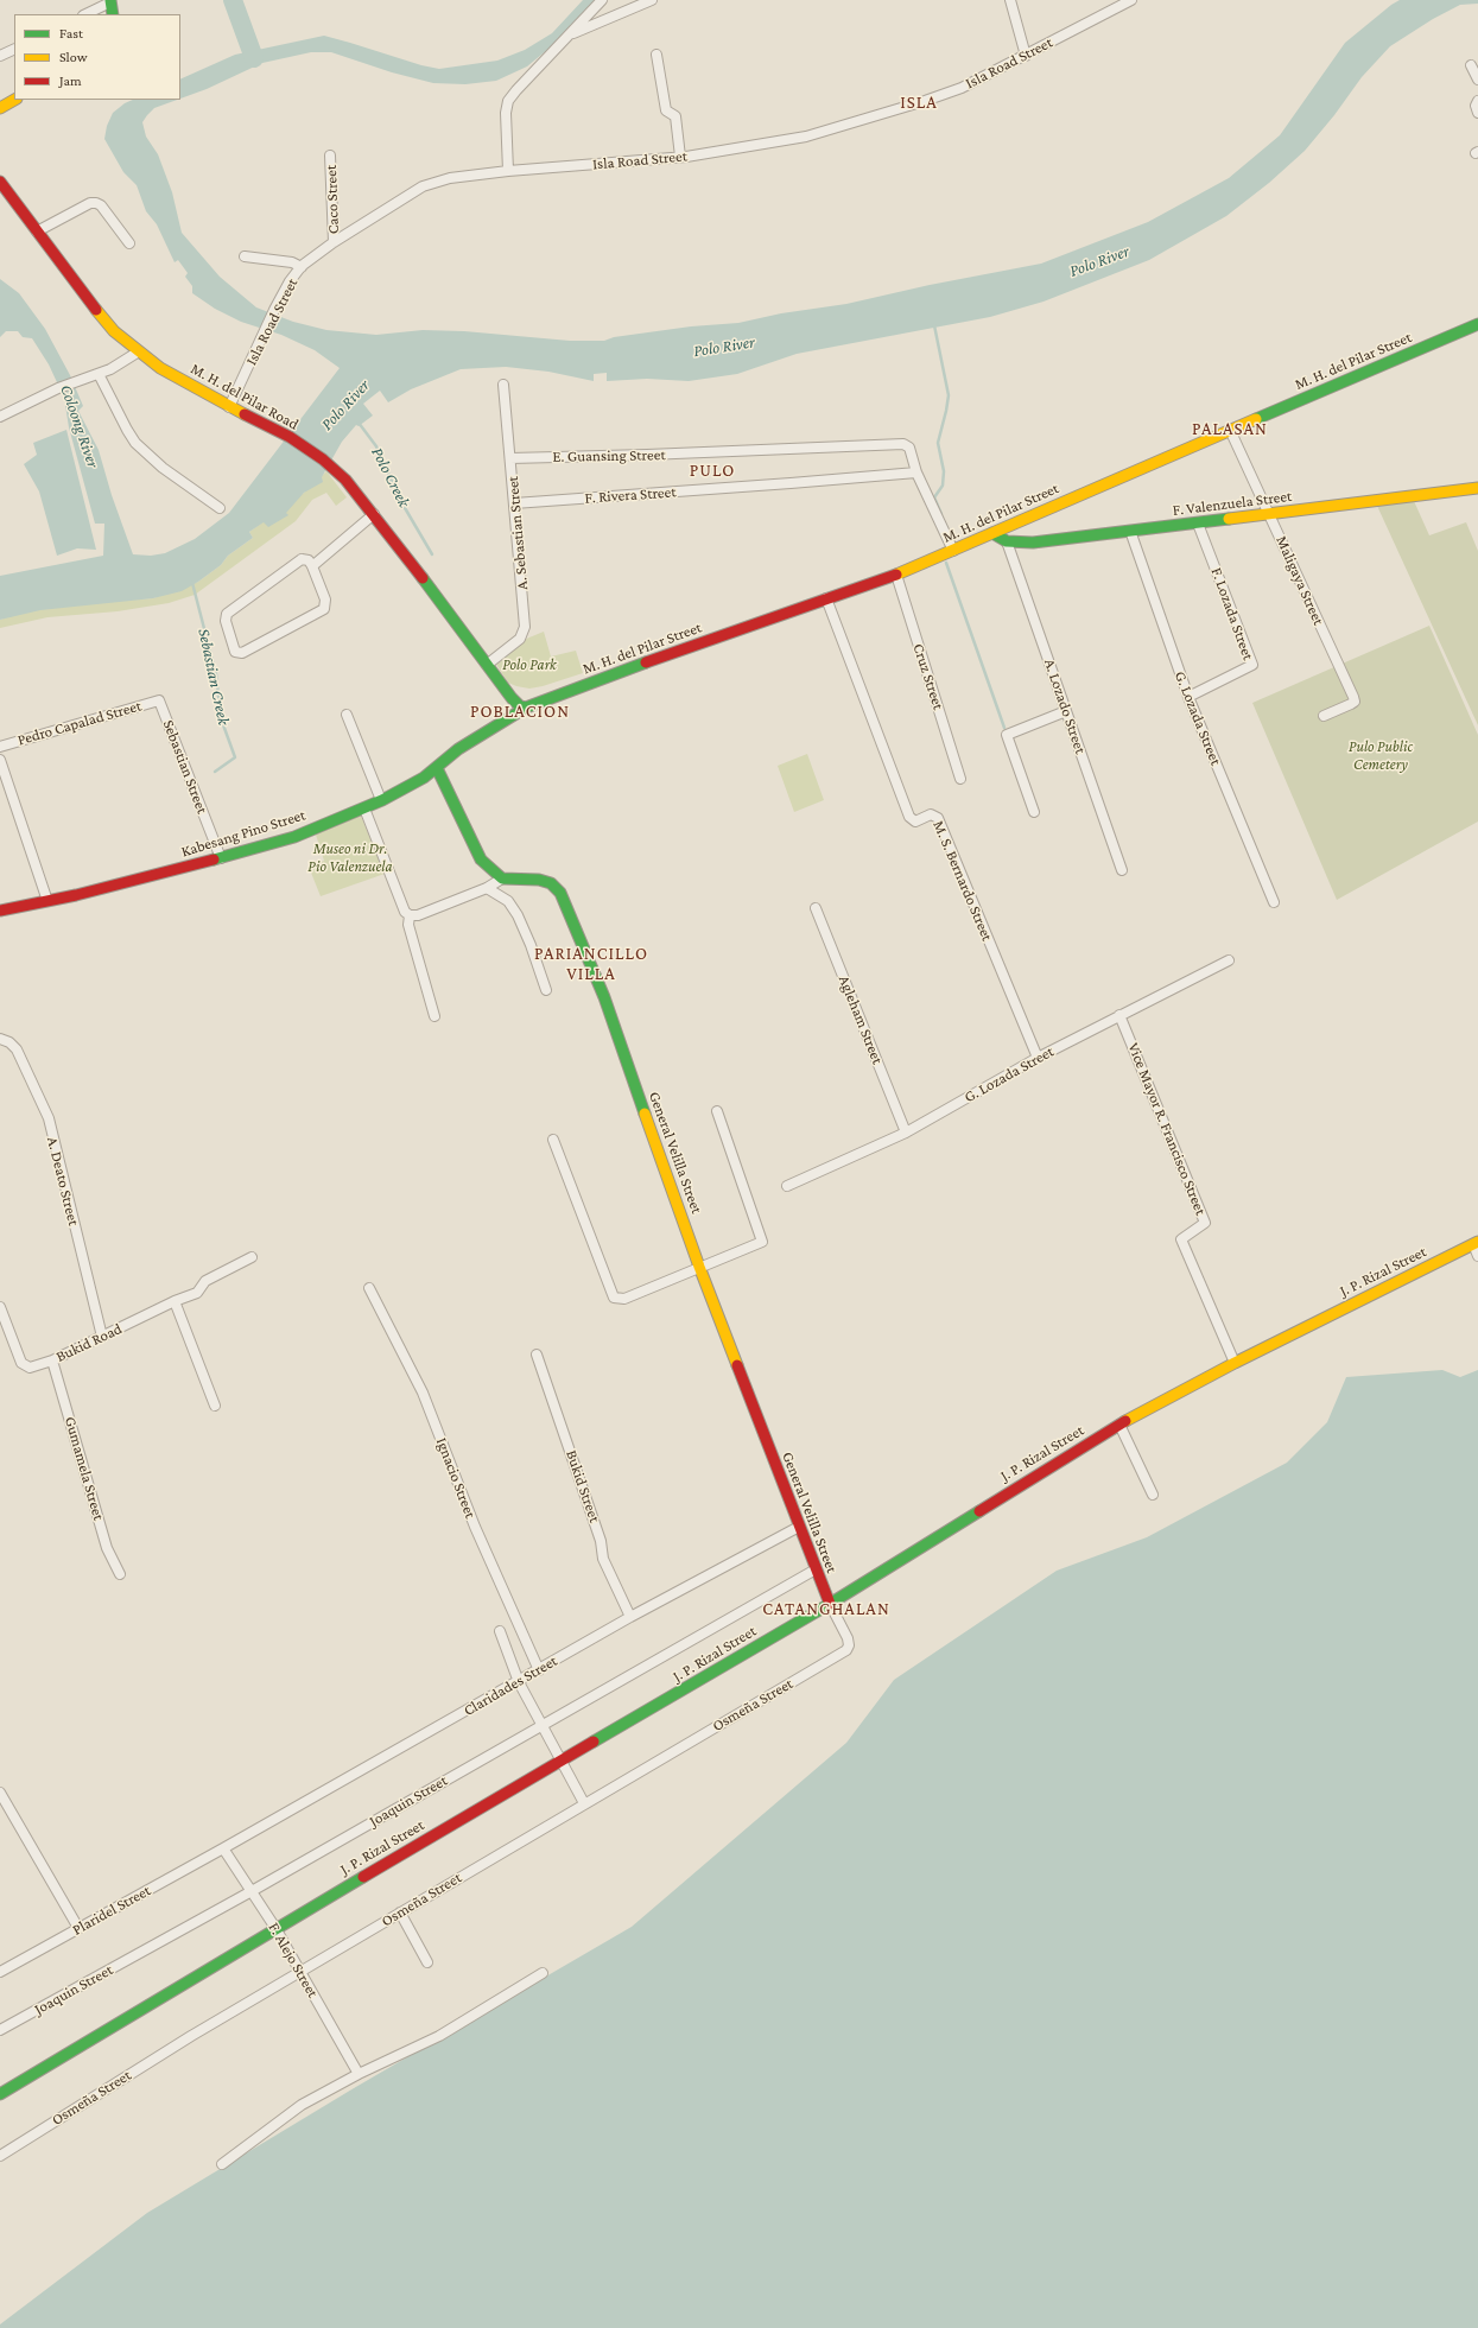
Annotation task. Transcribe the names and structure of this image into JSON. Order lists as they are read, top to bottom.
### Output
{
  "streets": {
    "main road": [
      "M. H. del Pilar Street",
      "M. H. del Pilar Road",
      "F. Valenzuela Street",
      "Kabesang Pino Street",
      "General Velilla Street",
      "J. P. Rizal Street"
    ],
    "street": [
      "Isla Road Street",
      "Caco Street",
      "E. Guansing Street",
      "F. Rivera Street",
      "A. Sebastian Street",
      "Maligaya Street",
      "F. Lozada Street",
      "Cruz Street",
      "A. Lozado Street",
      "G. Lozada Street",
      "Pedro Capalad Street",
      "Sebastian Street",
      "M. S. Bernardo Street",
      "Agleham Street",
      "Vice Mayor R. Francisco Street",
      "A. Deato Street",
      "Bukid Road",
      "Gumamela Street",
      "Ignacio Street",
      "Bukid Street",
      "Claridades Street",
      "Osmeña Street",
      "Joaquin Street",
      "Plaridel Street",
      "F. Alejo Street"
    ]
  },
  "crossings": [
    ["Isla Road Street", "Caco Street"],
    ["Isla Road Street", "M. H. del Pilar Road"],
    ["M. H. del Pilar Street", "M. H. del Pilar Road"],
    ["M. H. del Pilar Street", "F. Valenzuela Street"],
    ["M. H. del Pilar Street", "Maligaya Street"],
    ["M. H. del Pilar Street", "Cruz Street"],
    ["M. H. del Pilar Street", "Kabesang Pino Street"],
    ["M. H. del Pilar Street", "M. S. Bernardo Street"],
    ["M. H. del Pilar Road", "A. Sebastian Street"],
    ["E. Guansing Street", "F. Rivera Street"],
    ["E. Guansing Street", "A. Sebastian Street"],
    ["F. Rivera Street", "A. Sebastian Street"],
    ["F. Valenzuela Street", "Maligaya Street"],
    ["F. Valenzuela Street", "F. Lozada Street"],
    ["F. Valenzuela Street", "A. Lozado Street"],
    ["F. Valenzuela Street", "G. Lozada Street"],
    ["F. Lozada Street", "G. Lozada Street"],
    ["G. Lozada Street", "M. S. Bernardo Street"],
    ["G. Lozada Street", "Agleham Street"],
    ["G. Lozada Street", "Vice Mayor R. Francisco Street"],
    ["Pedro Capalad Street", "Sebastian Street"],
    ["Sebastian Street", "Kabesang Pino Street"],
    ["Vice Mayor R. Francisco Street", "J. P. Rizal Street"],
    ["General Velilla Street", "J. P. Rizal Street"],
    ["General Velilla Street", "Claridades Street"],
    ["General Velilla Street", "Osmeña Street"],
    ["General Velilla Street", "Joaquin Street"],
    ["A. Deato Street", "Bukid Road"],
    ["J. P. Rizal Street", "Osmeña Street"],
    ["J. P. Rizal Street", "F. Alejo Street"],
    ["Bukid Road", "Gumamela Street"],
    ["Ignacio Street", "Claridades Street"],
    ["Bukid Street", "Claridades Street"],
    ["Claridades Street", "Plaridel Street"],
    ["Claridades Street", "F. Alejo Street"],
    ["Osmeña Street", "F. Alejo Street"],
    ["Joaquin Street", "F. Alejo Street"],
    ["Plaridel Street", "F. Alejo Street"]
  ],
  "districts": [
    "ISLA",
    "PALASAN",
    "PULO",
    "POBLACION",
    "PARIANCILLO VILLA",
    "CATANGHALAN"
  ],
  "water": [
    "Polo River",
    "Coloong River",
    "Polo Creek",
    "Sebastian Creek"
  ],
  "parks": ["Polo Park", "Pulo Public Cemetery", "Museo ni Dr. Pio Valenzuela"],
  "legend": ["Fast", "Slow", "Jam"]
}
